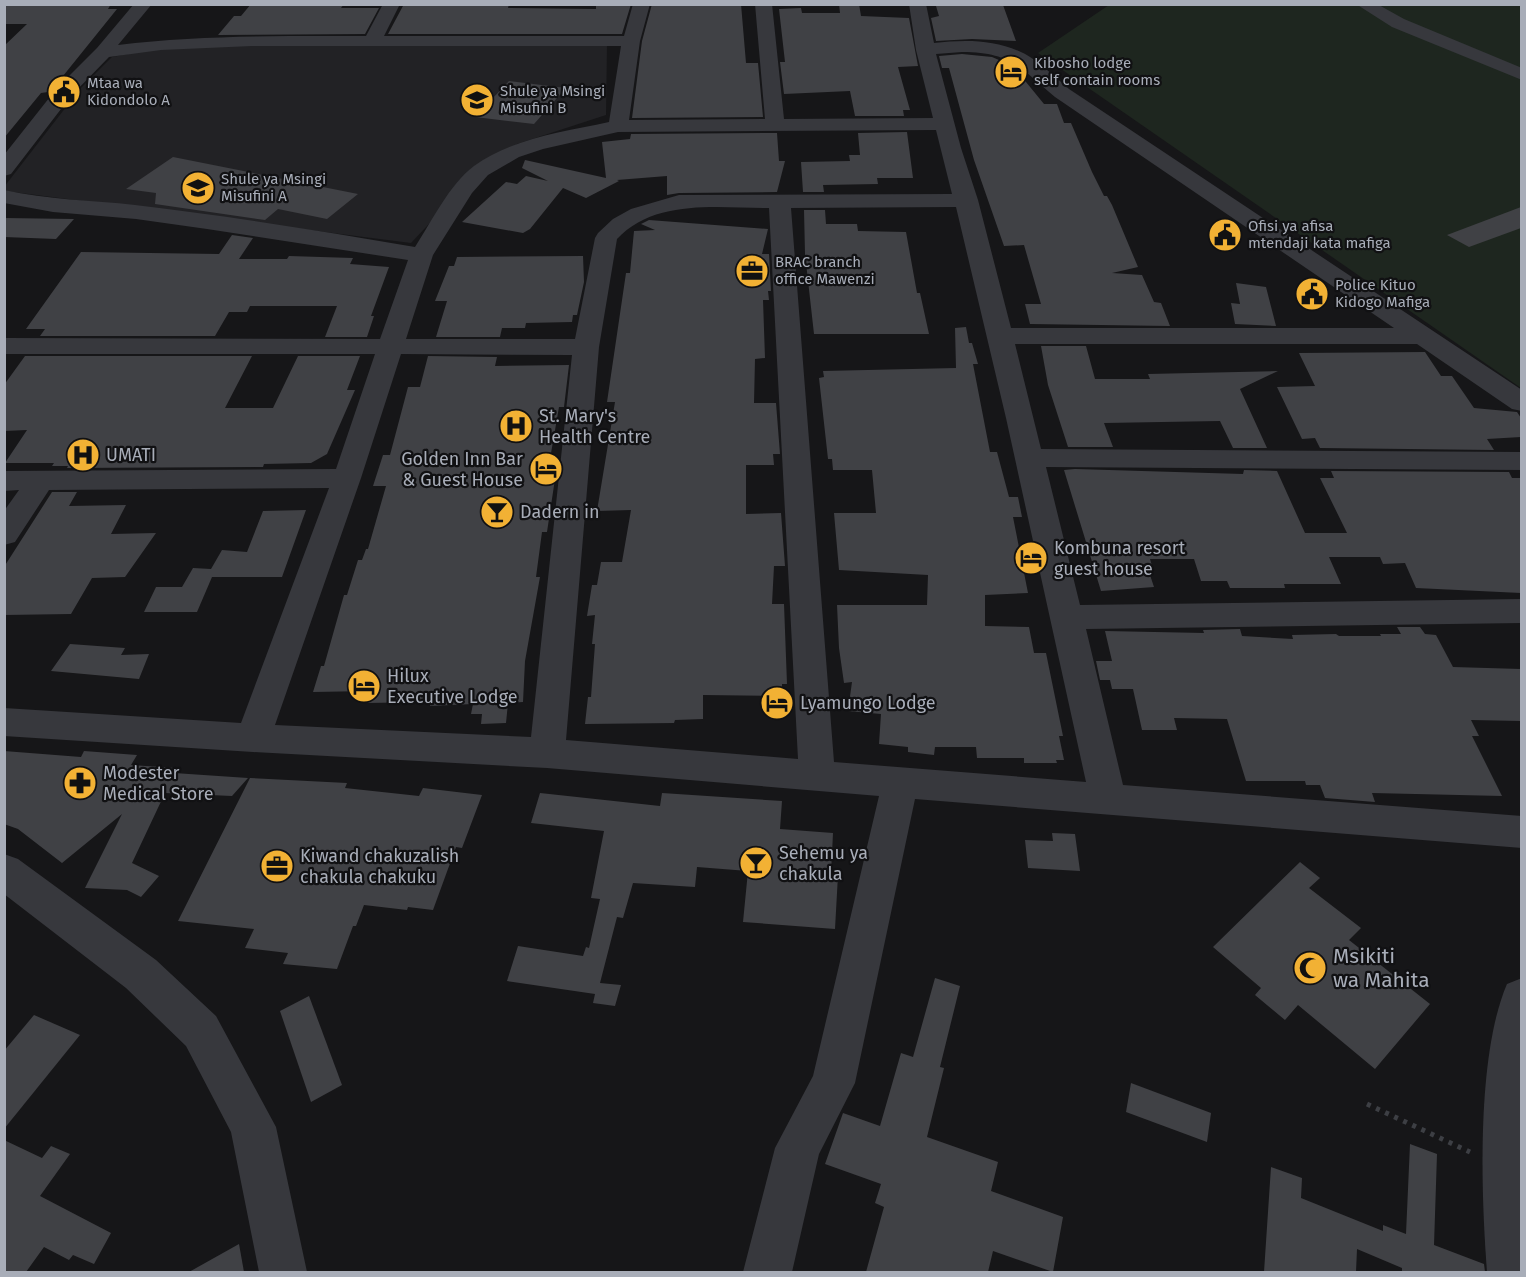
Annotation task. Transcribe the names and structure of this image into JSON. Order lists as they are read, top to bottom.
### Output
{
  "places": {
    "hotel": [
      "Kibosho lodge self contain rooms",
      "Golden Inn Bar & Guest House",
      "Kombuna resort guest house",
      "Hilux Executive Lodge",
      "Lyamungo Lodge"
    ],
    "public building": ["Mtaa wa Kidondolo A", "Ofisi ya afisa mtendaji kata mafiga", "Police Kituo Kidogo Mafiga"],
    "school or university": ["Shule ya Msingi Misufini B", "Shule ya Msingi Misufini A"],
    "office": ["BRAC branch office Mawenzi", "Kiwand chakuzalish chakula chakuku"],
    "hospital": ["St. Mary's Health Centre", "UMATI"],
    "bar": ["Dadern in", "Sehemu ya chakula"],
    "pharmacy": ["Modester Medical Store"],
    "mosque": ["Msikiti wa Mahita"]
  }
}
